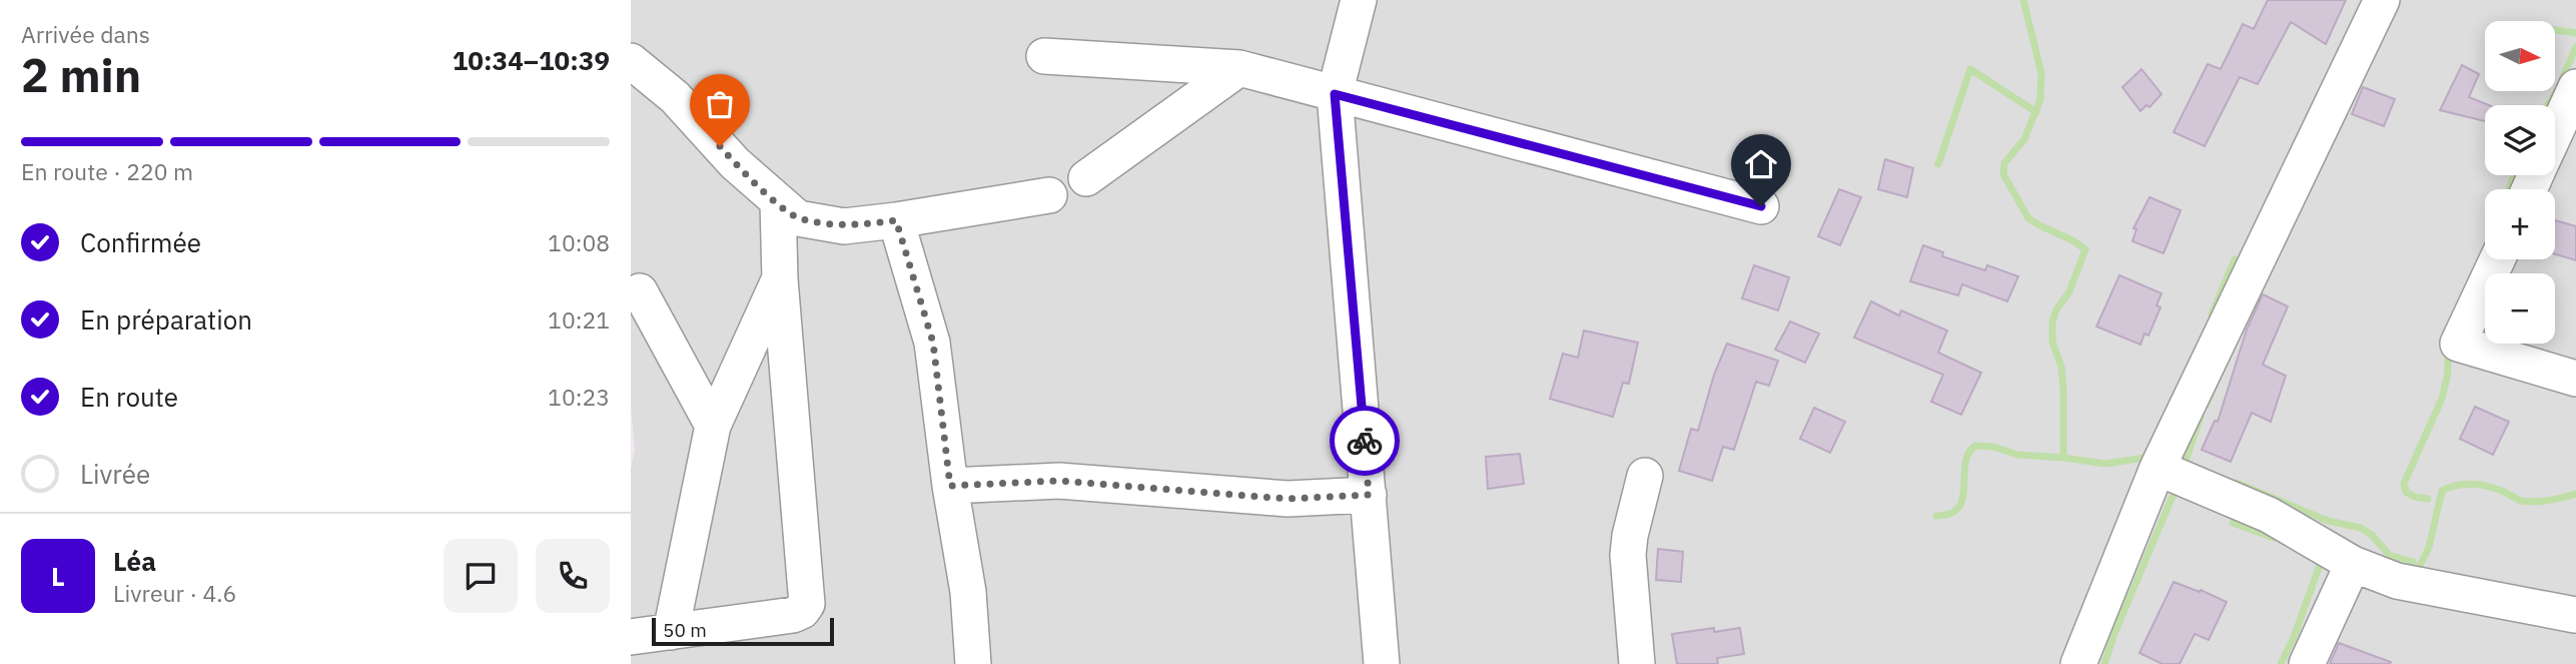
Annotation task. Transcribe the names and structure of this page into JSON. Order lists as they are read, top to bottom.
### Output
{
  "scale_bar": "50 m",
  "north": "right",
  "page": {
    "heading": ["2 min", "Arrivée dans", "10:34–10:39"],
    "panel": ["Léa", "Livreur · 4.6"],
    "map_buttons": ["+", "−"],
    "bar": "En route · 220 m",
    "list": [
      ["Confirmée", "10:08"],
      ["En préparation", "10:21"],
      ["En route", "10:23"],
      "Livrée"
    ],
    "round": "L",
    "scale": "50 m"
  }
}
